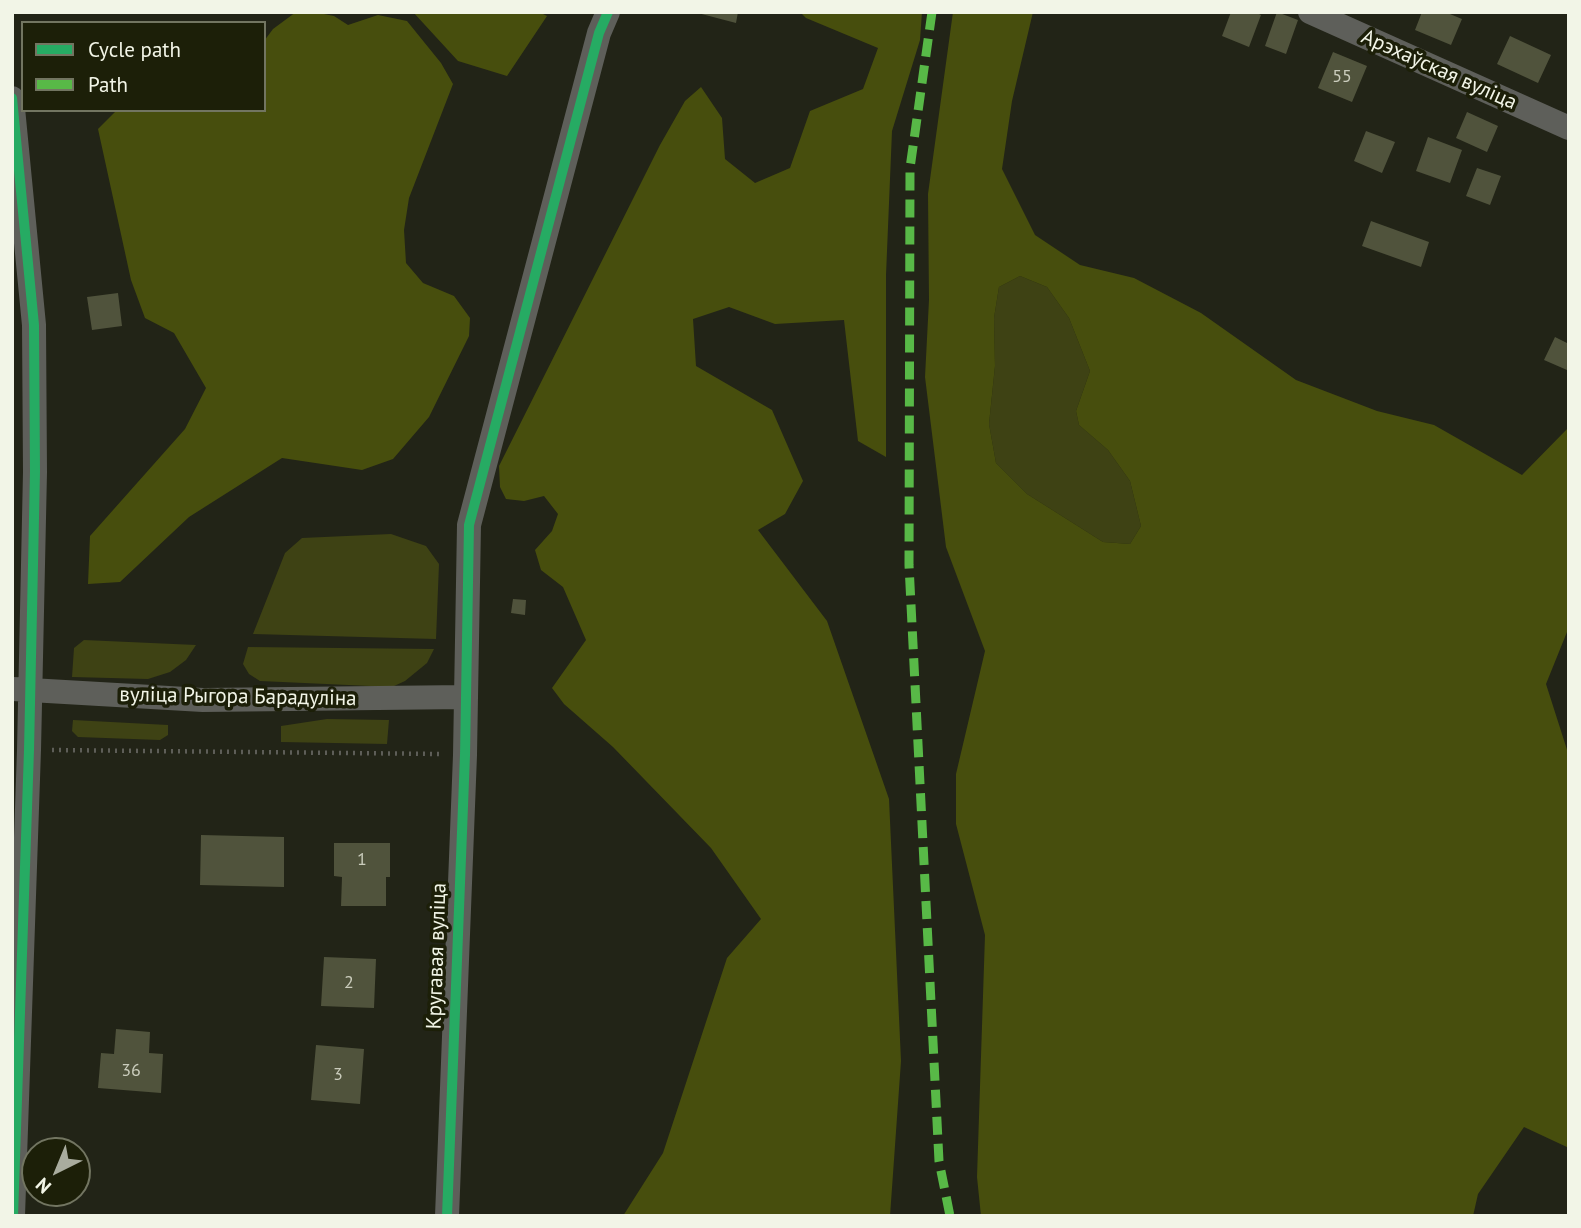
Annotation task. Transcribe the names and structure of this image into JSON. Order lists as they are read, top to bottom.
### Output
{
  "streets": {
    "street": ["Арэхаўская вуліца", "вуліца Рыгора Барадуліна", "Кругавая вуліца"]
  },
  "crossings": [
    ["вуліца Рыгора Барадуліна", "Кругавая вуліца"]
  ],
  "house_numbers": [
    "55",
    "1",
    "2",
    "36",
    "3"
  ],
  "legend": ["Cycle path", "Path"],
  "north": "bottom left"
}
